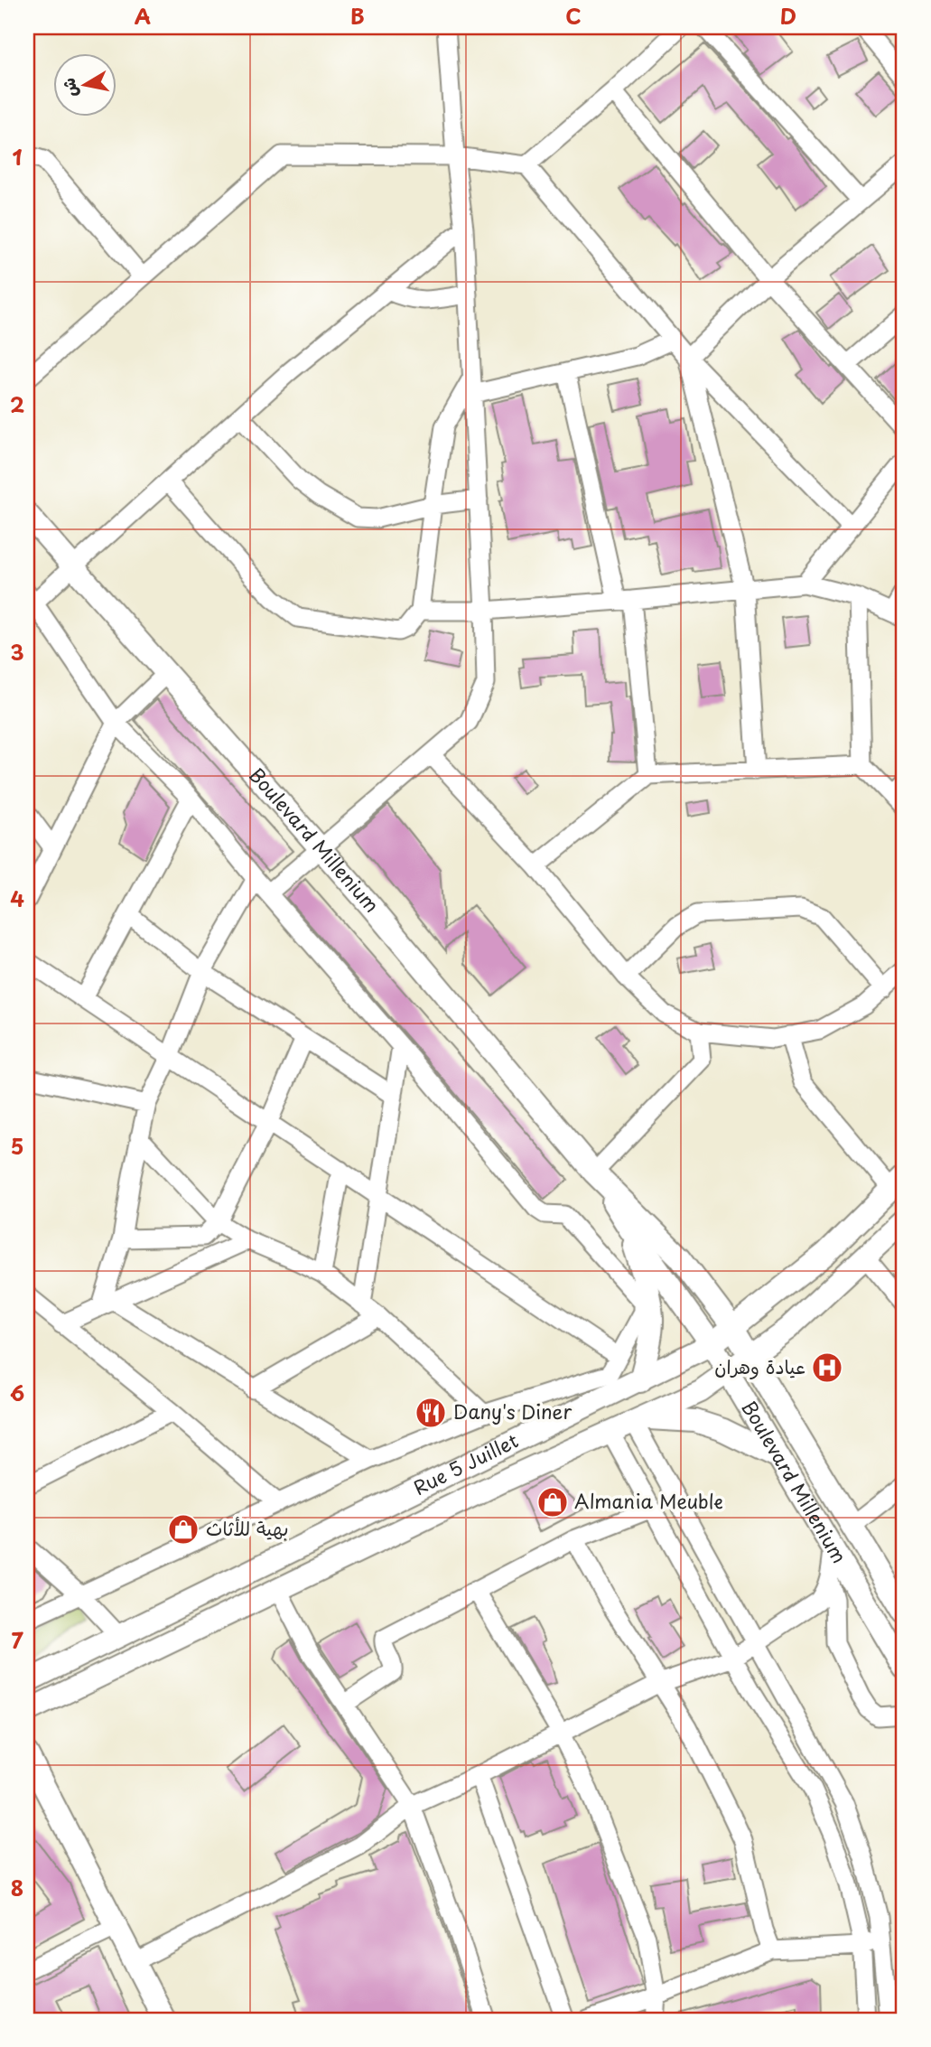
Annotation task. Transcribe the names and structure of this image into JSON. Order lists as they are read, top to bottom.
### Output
{
  "streets": {
    "main road": ["Boulevard Millenium", "Rue 5 Juillet"]
  },
  "crossings": [
    ["Boulevard Millenium", "Rue 5 Juillet"]
  ],
  "places": {
    "hospital": ["عيادة وهران"],
    "restaurant": ["Dany's Diner"],
    "shop": ["Almania Meuble", "بهية للأثاث"]
  },
  "north": "left",
  "grid": {
    "columns": [
      "A",
      "B",
      "C",
      "D"
    ],
    "rows": [
      "1",
      "2",
      "3",
      "4",
      "5",
      "6",
      "7",
      "8"
    ]
  }
}
